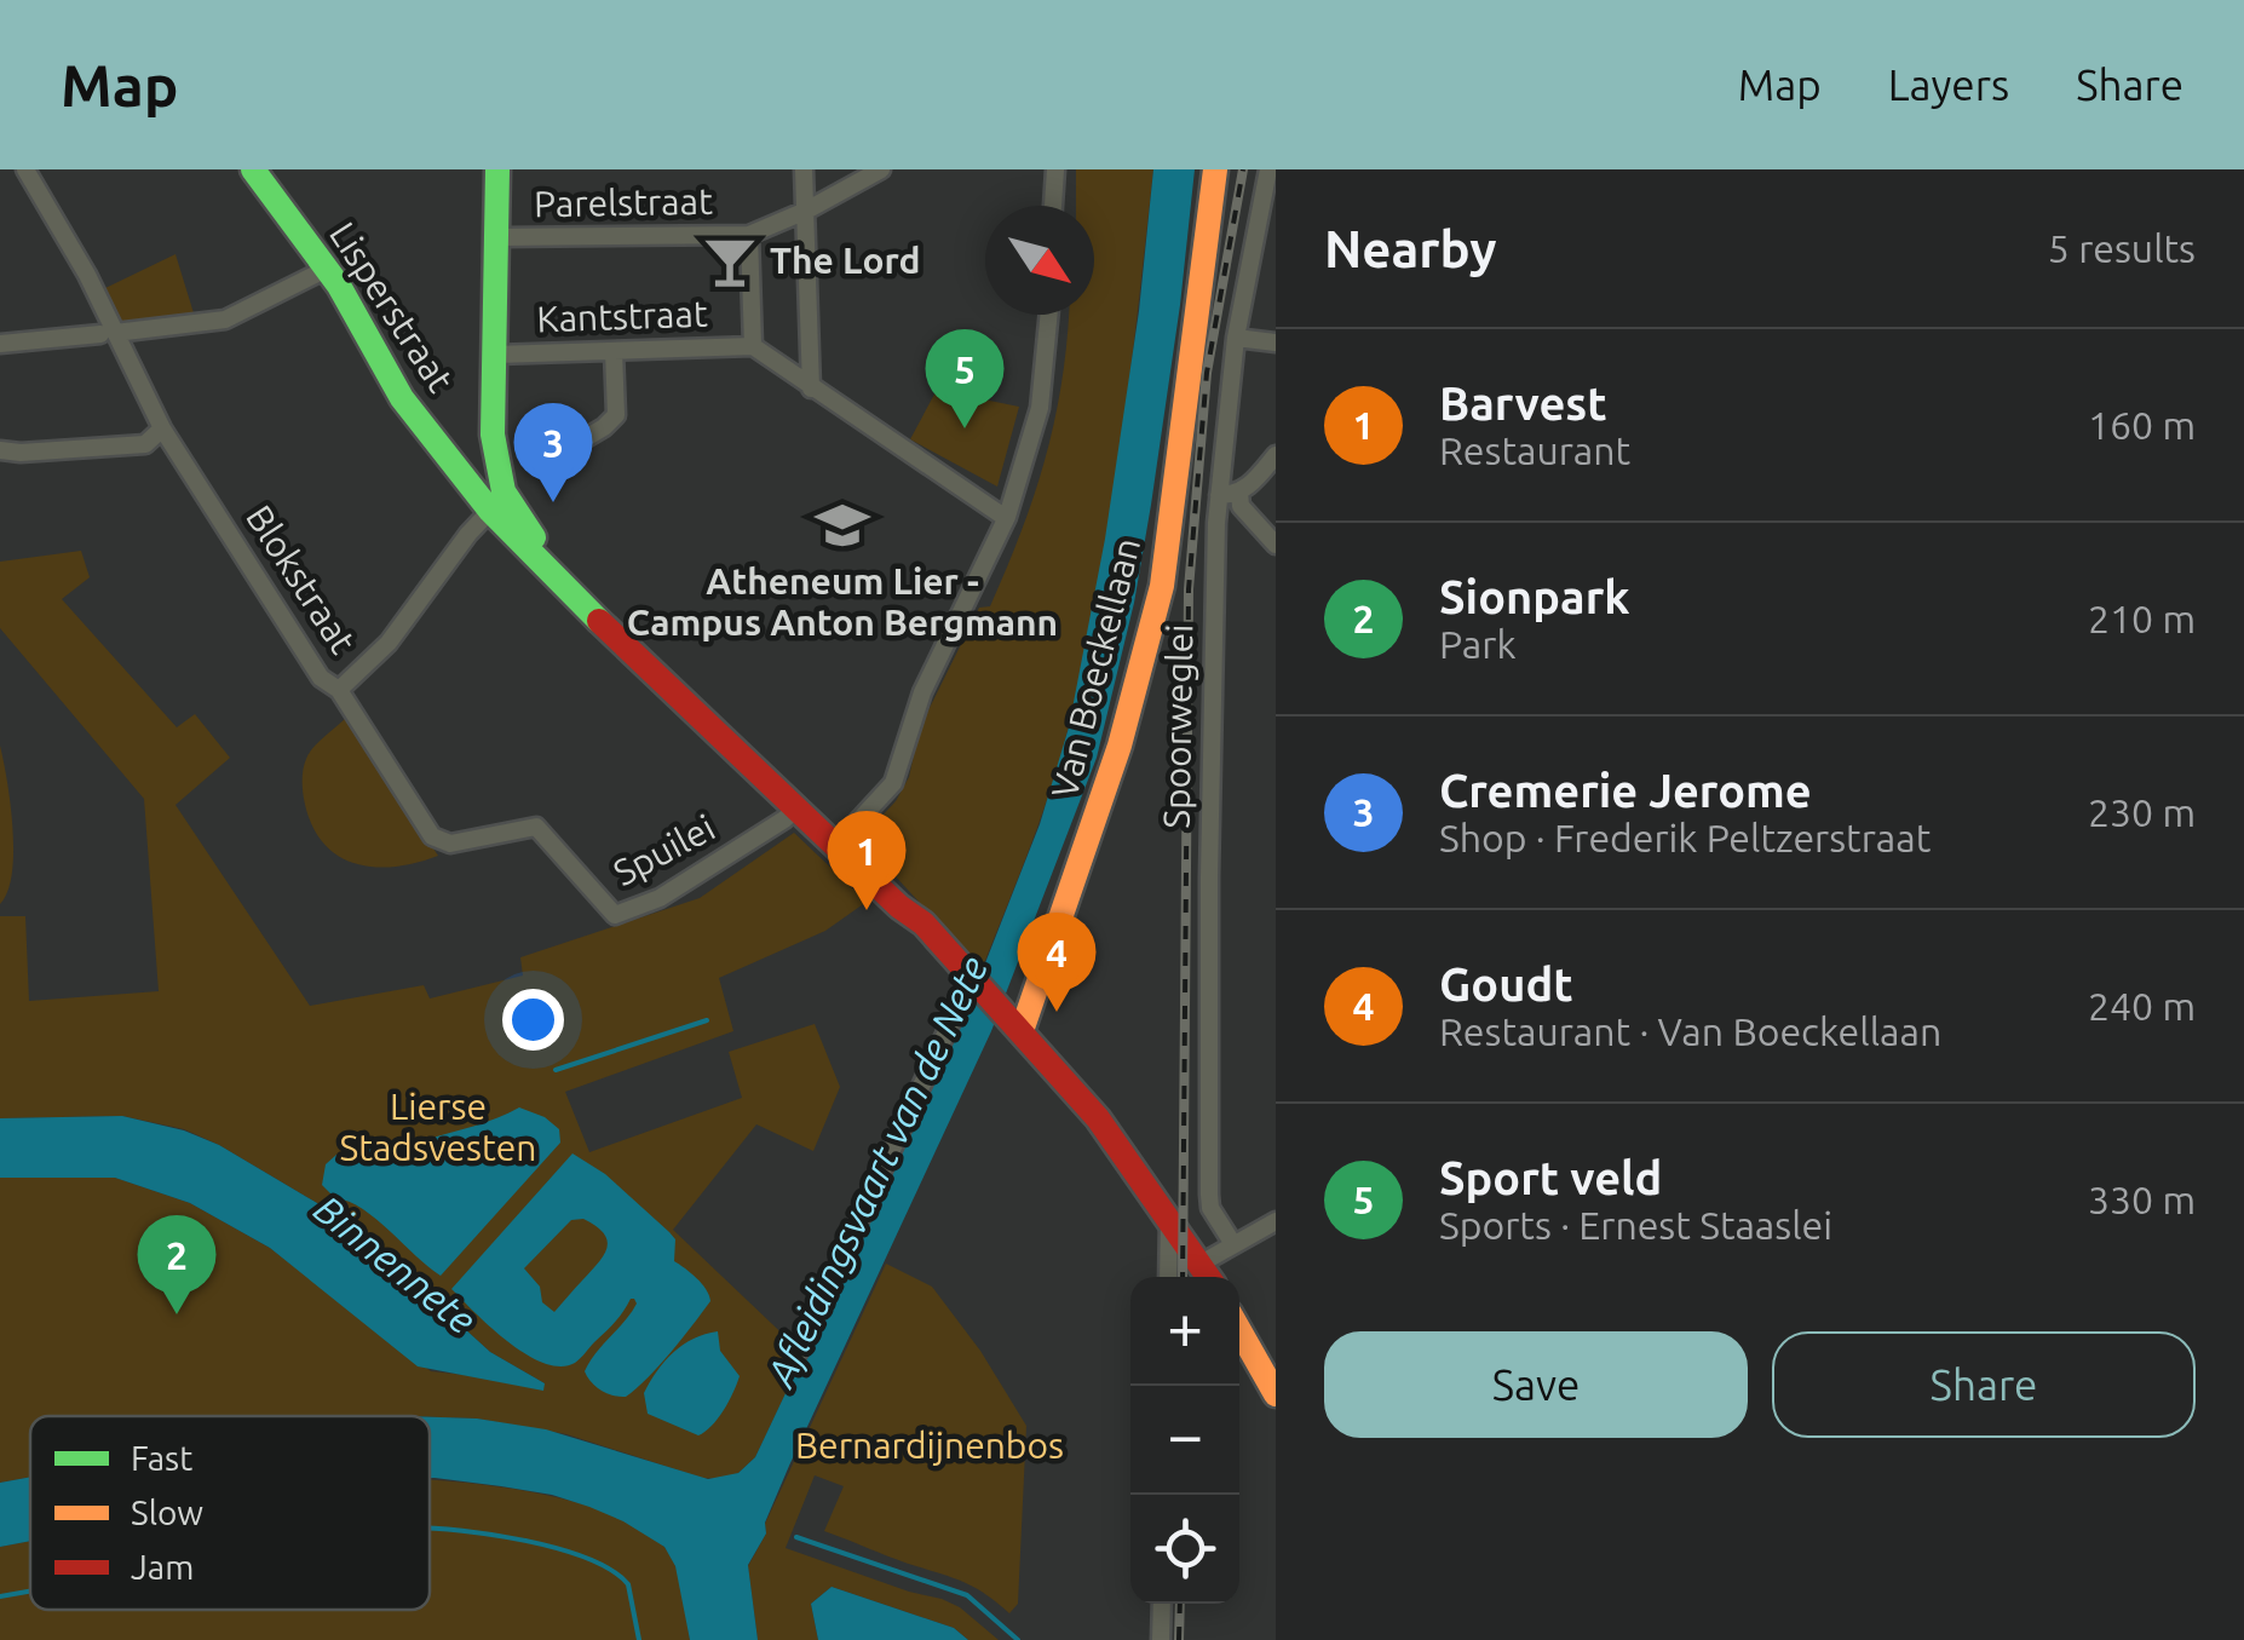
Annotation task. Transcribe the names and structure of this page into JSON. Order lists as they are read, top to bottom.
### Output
{
  "streets": {
    "street": [
      "Parelstraat",
      "Lisperstraat",
      "Kantstraat",
      "Blokstraat",
      "Van Boeckellaan",
      "Spoorweglei",
      "Spuilei"
    ]
  },
  "crossings": [
    ["Blokstraat", "Spuilei"]
  ],
  "water": ["Afleidingsvaart van de Nete", "Binnennete"],
  "parks": ["Lierse Stadsvesten", "Bernardijnenbos"],
  "places": {
    "bar": ["The Lord"],
    "school or university": ["Atheneum Lier - Campus Anton Bergmann"]
  },
  "legend": ["Fast", "Slow", "Jam"],
  "north": "bottom right",
  "page": {
    "header": "Map",
    "nav": ["Map", "Layers", "Share"],
    "heading": ["Nearby", "5 results"],
    "list": [
      {
        "mark": "1",
        "name": "Barvest",
        "note": "Restaurant",
        "value": "160 m"
      },
      {
        "mark": "2",
        "name": "Sionpark",
        "note": "Park",
        "value": "210 m"
      },
      {
        "mark": "3",
        "name": "Cremerie Jerome",
        "note": "Shop · Frederik Peltzerstraat",
        "value": "230 m"
      },
      {
        "mark": "4",
        "name": "Goudt",
        "note": "Restaurant · Van Boeckellaan",
        "value": "240 m"
      },
      {
        "mark": "5",
        "name": "Sport veld",
        "note": "Sports · Ernest Staaslei",
        "value": "330 m"
      }
    ],
    "pins": [
      "5",
      "3",
      "1",
      "4",
      "2"
    ],
    "map_buttons": ["+", "−"],
    "buttons": ["Save", "Share"]
  }
}
